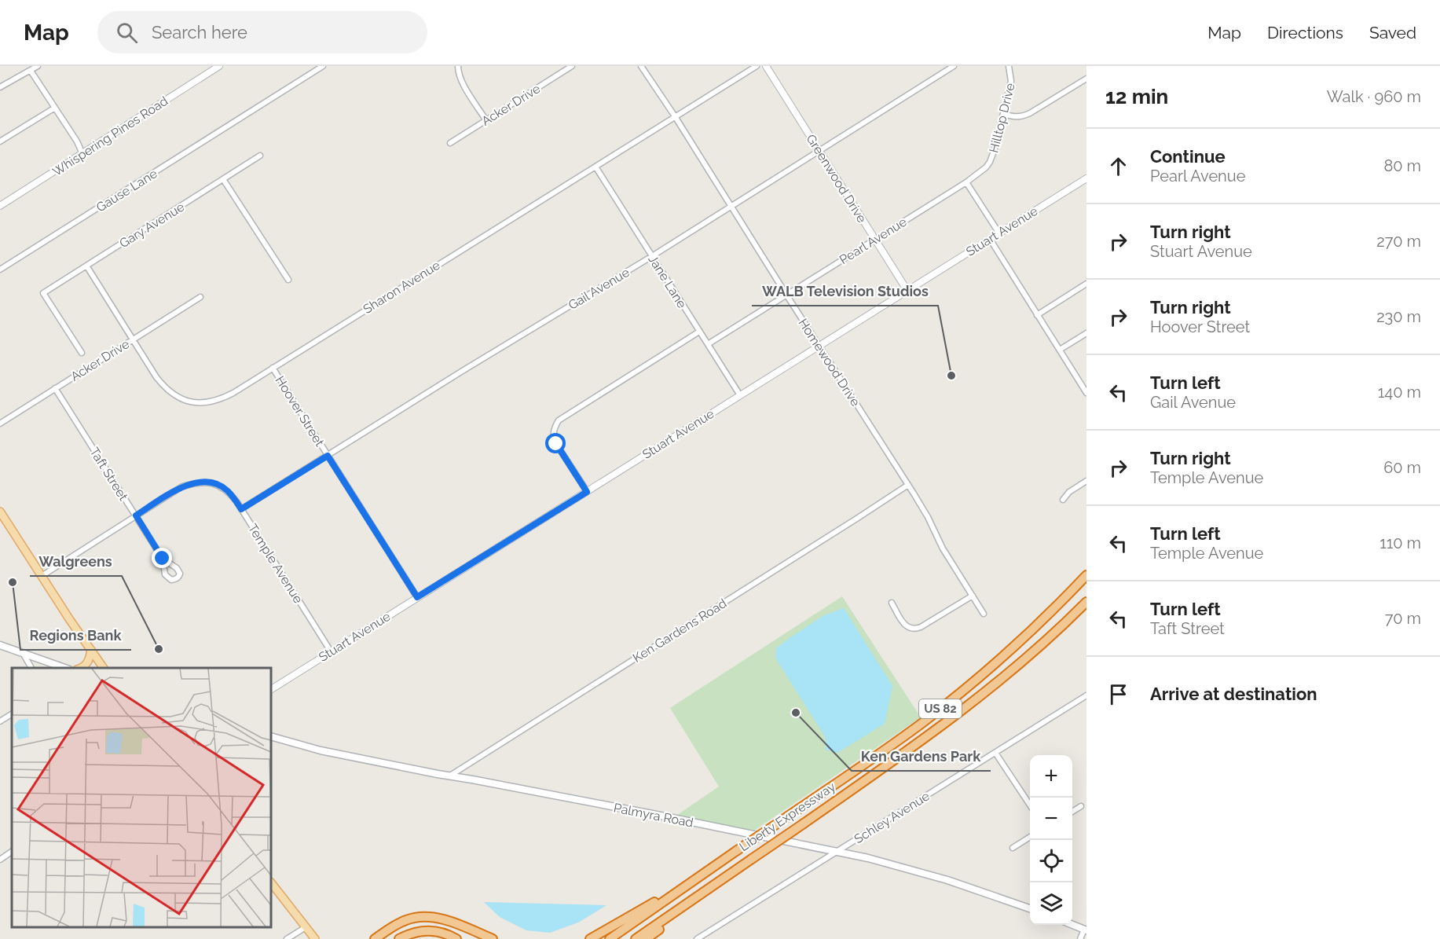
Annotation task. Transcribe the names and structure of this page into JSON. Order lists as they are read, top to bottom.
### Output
{
  "streets": {
    "highway": ["US 82", "Liberty Expressway"],
    "main road": ["Palmyra Road"],
    "street": [
      "Acker Drive",
      "Hilltop Drive",
      "Whispering Pines Road",
      "Greenwood Drive",
      "Gause Lane",
      "Gary Avenue",
      "Stuart Avenue",
      "Pearl Avenue",
      "Jane Lane",
      "Sharon Avenue",
      "Gail Avenue",
      "Homewood Drive",
      "Hoover Street",
      "Taft Street",
      "Temple Avenue",
      "Ken Gardens Road",
      "Schley Avenue"
    ]
  },
  "crossings": [
    ["Acker Drive", "Sharon Avenue"],
    ["Acker Drive", "Taft Street"],
    ["Hilltop Drive", "Pearl Avenue"],
    ["Greenwood Drive", "Stuart Avenue"],
    ["Greenwood Drive", "Pearl Avenue"],
    ["Greenwood Drive", "Gail Avenue"],
    ["Gary Avenue", "Sharon Avenue"],
    ["Stuart Avenue", "Jane Lane"],
    ["Stuart Avenue", "Homewood Drive"],
    ["Stuart Avenue", "Hoover Street"],
    ["Stuart Avenue", "Temple Avenue"],
    ["Pearl Avenue", "Jane Lane"],
    ["Pearl Avenue", "Homewood Drive"],
    ["Jane Lane", "Sharon Avenue"],
    ["Jane Lane", "Gail Avenue"],
    ["Sharon Avenue", "Homewood Drive"],
    ["Sharon Avenue", "Hoover Street"],
    ["Gail Avenue", "Homewood Drive"],
    ["Gail Avenue", "Hoover Street"],
    ["Gail Avenue", "Temple Avenue"],
    ["Homewood Drive", "Ken Gardens Road"],
    ["Taft Street", "Temple Avenue"],
    ["Ken Gardens Road", "Palmyra Road"],
    ["Palmyra Road", "Schley Avenue"]
  ],
  "places": [
    "WALB Television Studios",
    "Regions Bank",
    "Walgreens",
    "Ken Gardens Park"
  ],
  "page": {
    "header": "Map",
    "search": "Search here",
    "nav": ["Map", "Directions", "Saved"],
    "heading": ["12 min", "Walk · 960 m"],
    "list": [
      ["Continue", "Pearl Avenue", "80 m"],
      ["Turn right", "Stuart Avenue", "270 m"],
      ["Turn right", "Hoover Street", "230 m"],
      ["Turn left", "Gail Avenue", "140 m"],
      ["Turn right", "Temple Avenue", "60 m"],
      ["Turn left", "Temple Avenue", "110 m"],
      ["Turn left", "Taft Street", "70 m"],
      "Arrive at destination"
    ],
    "map_buttons": ["+", "−"]
  }
}
